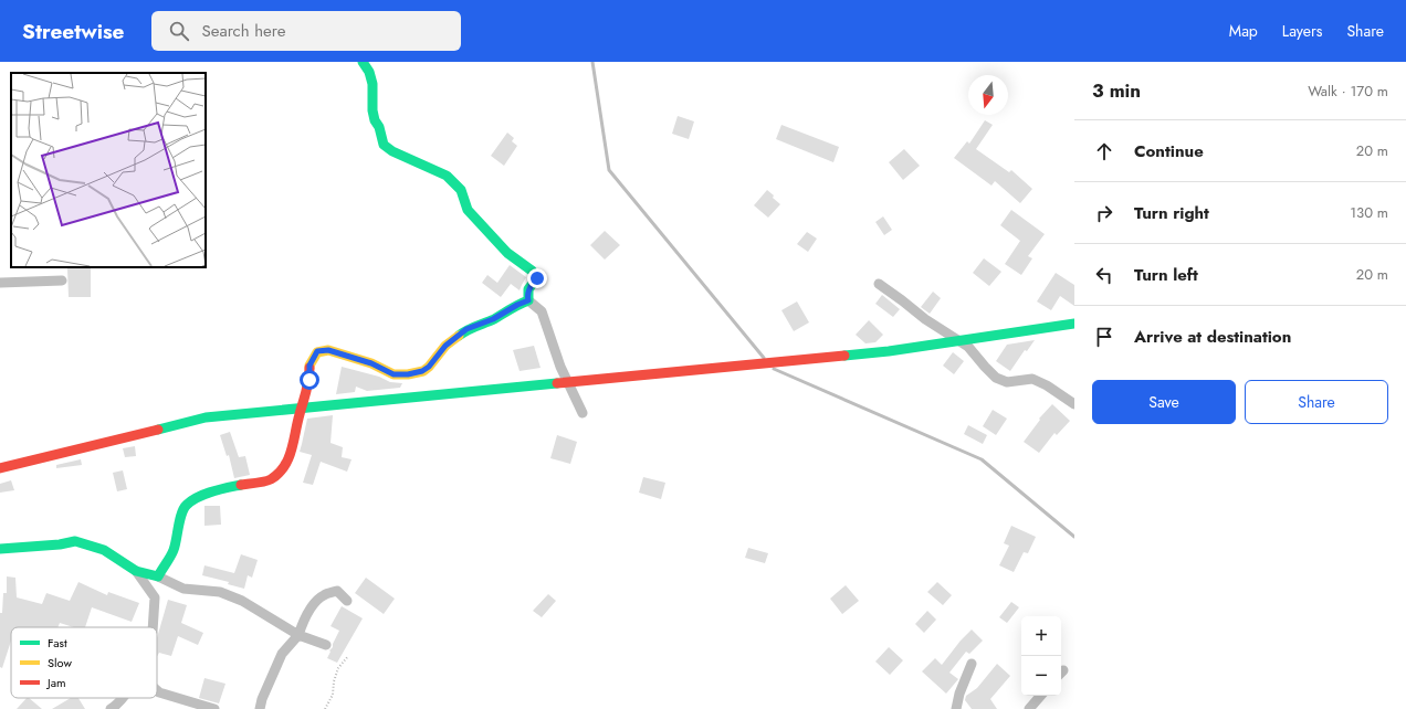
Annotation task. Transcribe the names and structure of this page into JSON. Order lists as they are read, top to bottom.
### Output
{
  "legend": ["Fast", "Slow", "Jam"],
  "north": "bottom",
  "page": {
    "header": "Streetwise",
    "search": "Search here",
    "nav": ["Map", "Layers", "Share"],
    "heading": ["3 min", "Walk · 170 m"],
    "list": [
      ["Continue", "20 m"],
      ["Turn right", "130 m"],
      ["Turn left", "20 m"],
      "Arrive at destination"
    ],
    "buttons": ["Save", "Share"],
    "map_buttons": ["+", "−"]
  }
}
